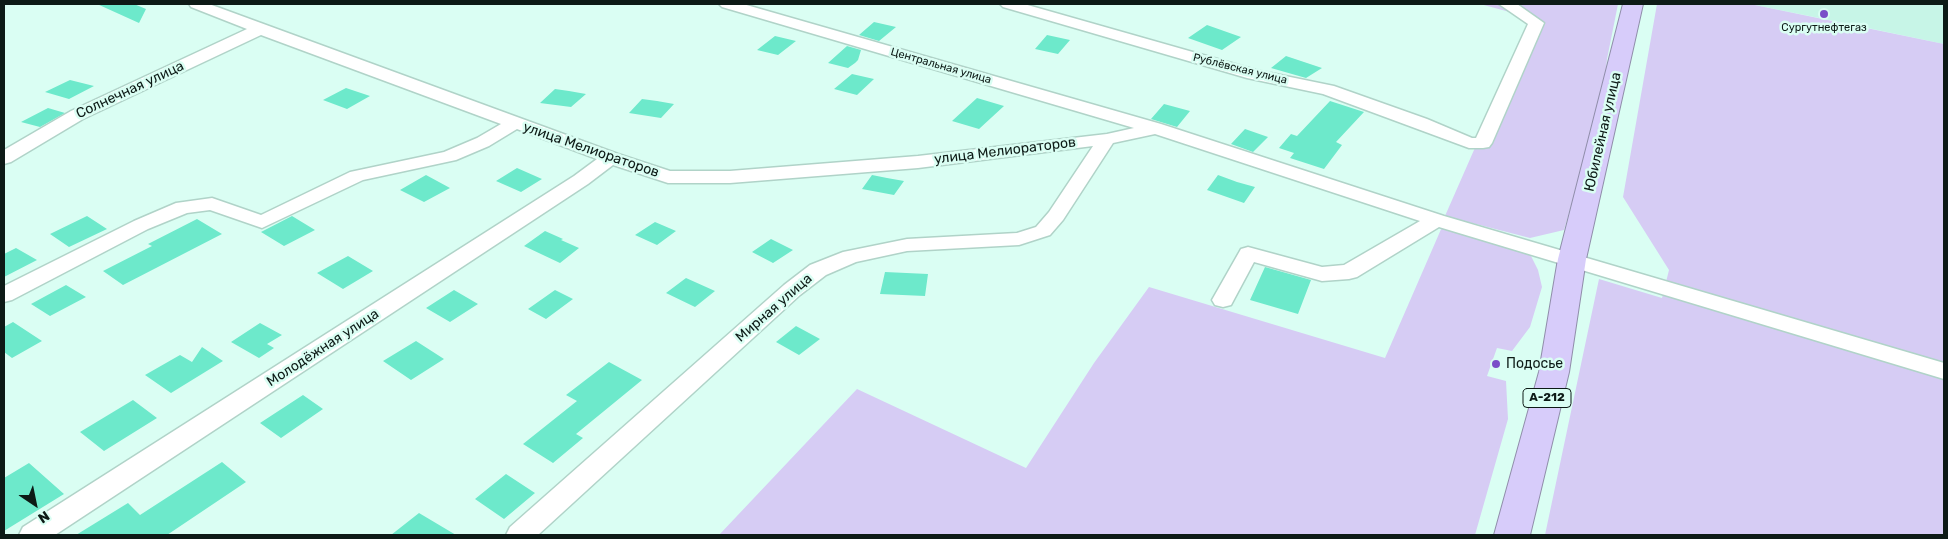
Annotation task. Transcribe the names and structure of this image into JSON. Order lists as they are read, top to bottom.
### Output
{
  "streets": {
    "highway": ["Юбилейная улица", "А-212"],
    "street": [
      "Центральная улица",
      "Рублёвская улица",
      "Солнечная улица",
      "улица Мелиораторов",
      "Мирная улица",
      "Молодёжная улица"
    ]
  },
  "crossings": [
    ["Центральная улица", "Юбилейная улица"],
    ["Центральная улица", "улица Мелиораторов"],
    ["Центральная улица", "А-212"],
    ["Солнечная улица", "улица Мелиораторов"],
    ["Юбилейная улица", "А-212"],
    ["улица Мелиораторов", "Мирная улица"],
    ["улица Мелиораторов", "Молодёжная улица"]
  ],
  "places": ["Сургутнефтегаз", "Подосье"],
  "north": "bottom right"
}
